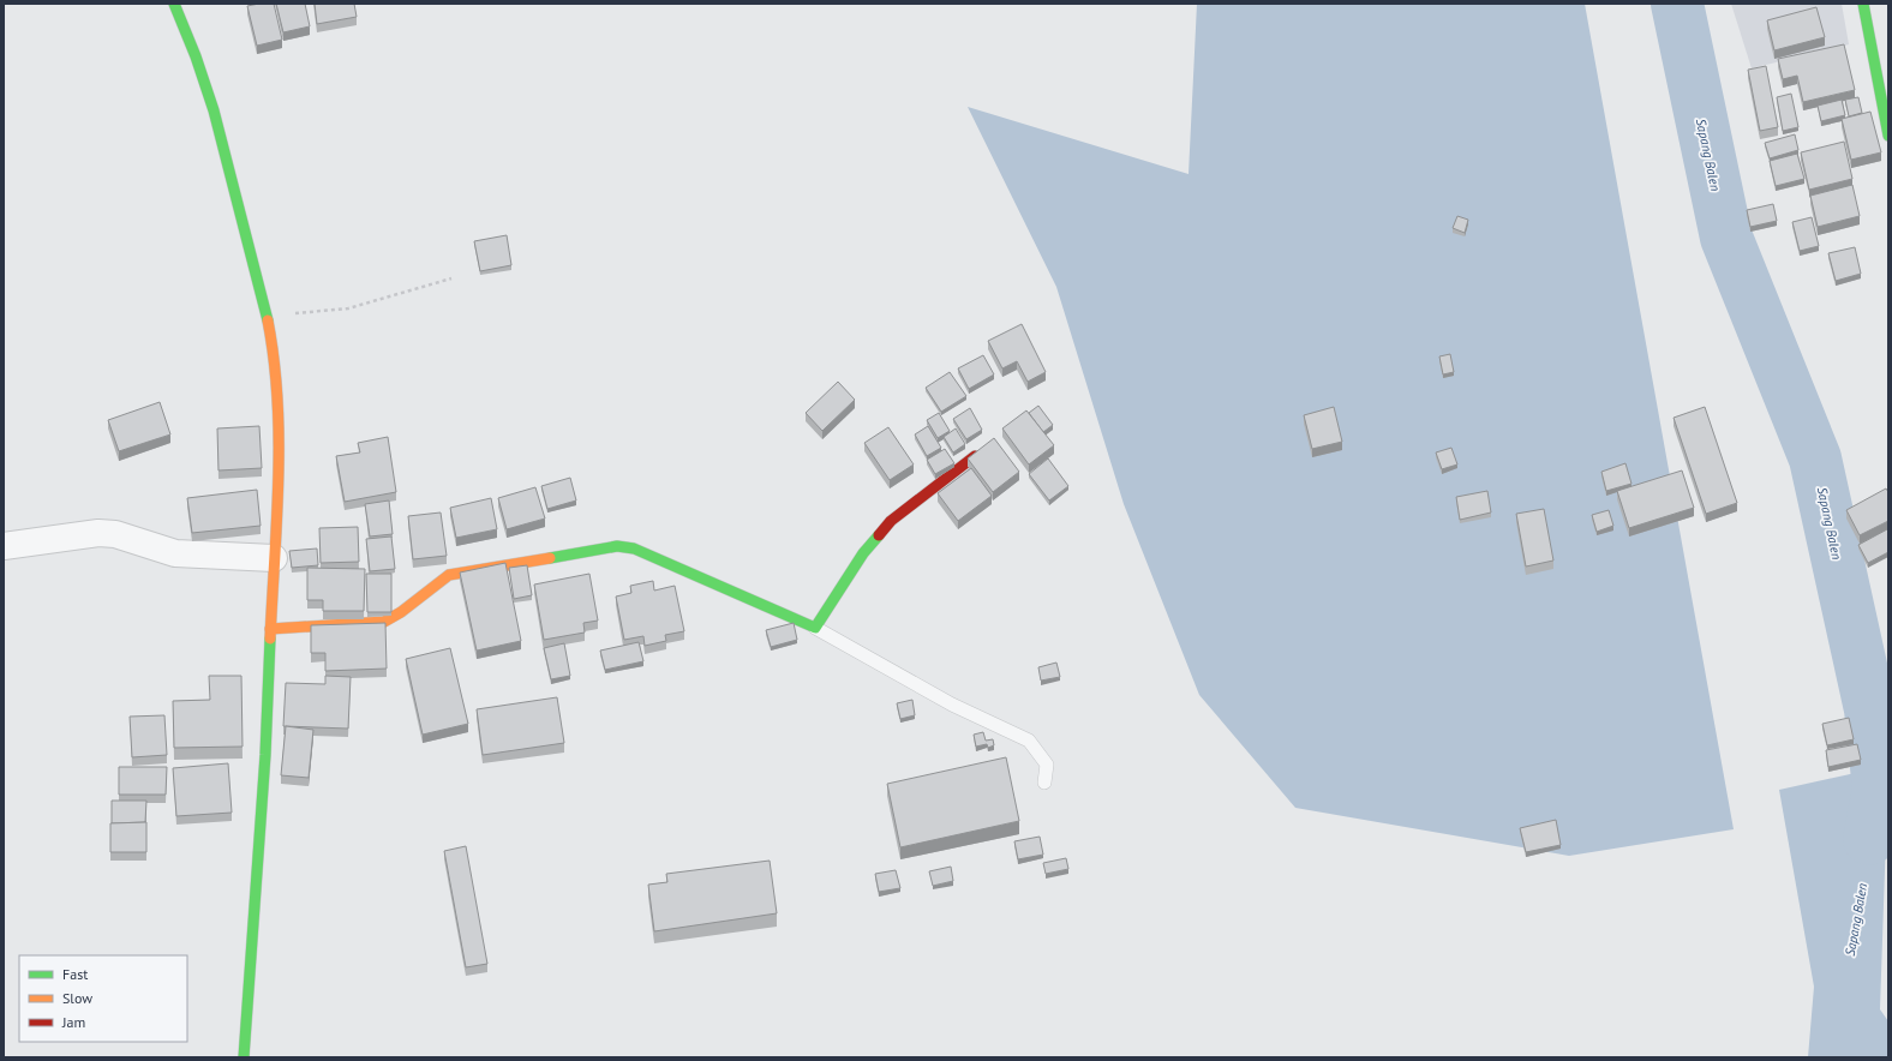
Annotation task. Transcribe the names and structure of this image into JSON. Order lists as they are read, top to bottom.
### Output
{
  "water": ["Sapang Balen"],
  "legend": ["Fast", "Slow", "Jam"]
}
